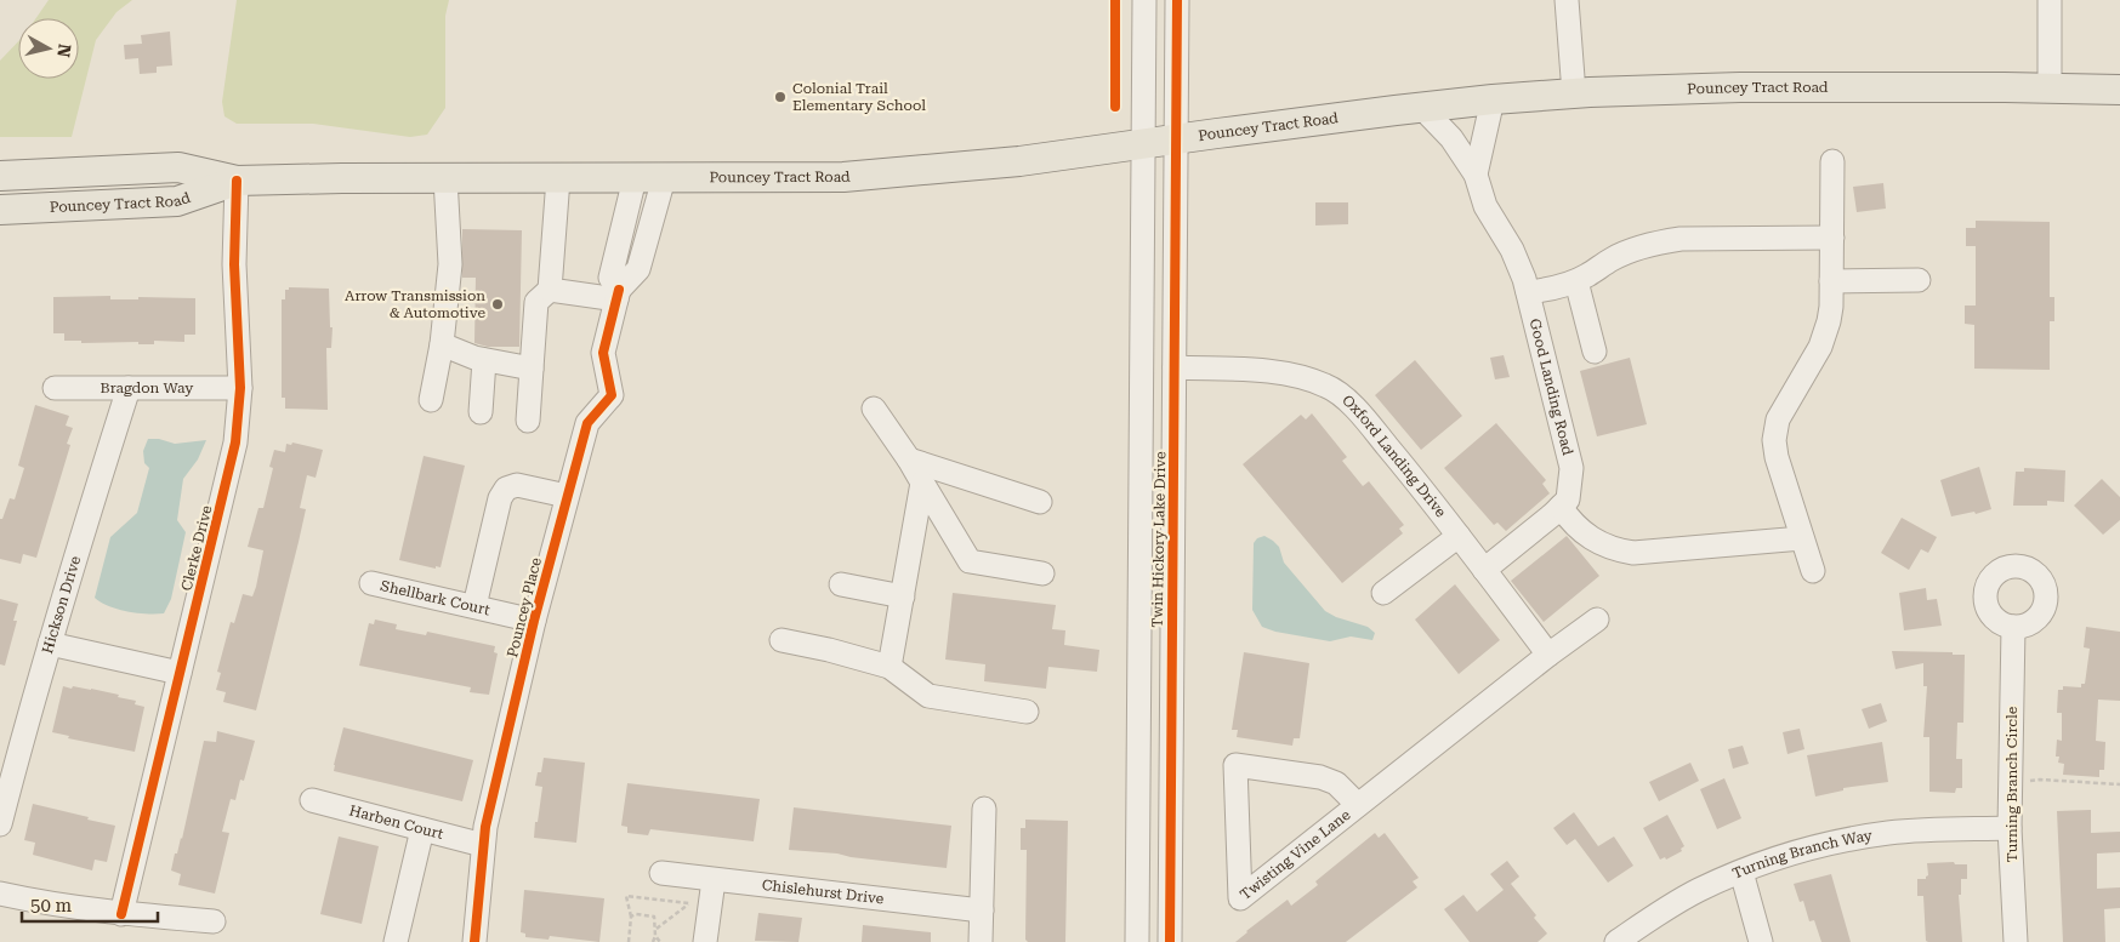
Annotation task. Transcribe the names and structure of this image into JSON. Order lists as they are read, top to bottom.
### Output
{
  "streets": {
    "main road": ["Pouncey Tract Road"],
    "street": [
      "Good Landing Road",
      "Bragdon Way",
      "Oxford Landing Drive",
      "Twin Hickory Lake Drive",
      "Clerke Drive",
      "Shellbark Court",
      "Hickson Drive",
      "Pouncey Place",
      "Turning Branch Circle",
      "Harben Court",
      "Twisting Vine Lane",
      "Turning Branch Way",
      "Chislehurst Drive"
    ]
  },
  "crossings": [
    ["Pouncey Tract Road", "Twin Hickory Lake Drive"],
    ["Pouncey Tract Road", "Clerke Drive"],
    ["Pouncey Tract Road", "Pouncey Place"],
    ["Bragdon Way", "Clerke Drive"],
    ["Bragdon Way", "Hickson Drive"],
    ["Oxford Landing Drive", "Twin Hickory Lake Drive"],
    ["Oxford Landing Drive", "Twisting Vine Lane"],
    ["Shellbark Court", "Pouncey Place"],
    ["Pouncey Place", "Harben Court"],
    ["Turning Branch Circle", "Turning Branch Way"]
  ],
  "places": ["Colonial Trail Elementary School", "Arrow Transmission & Automotive"],
  "scale_bar": "50 m",
  "north": "right"
}
